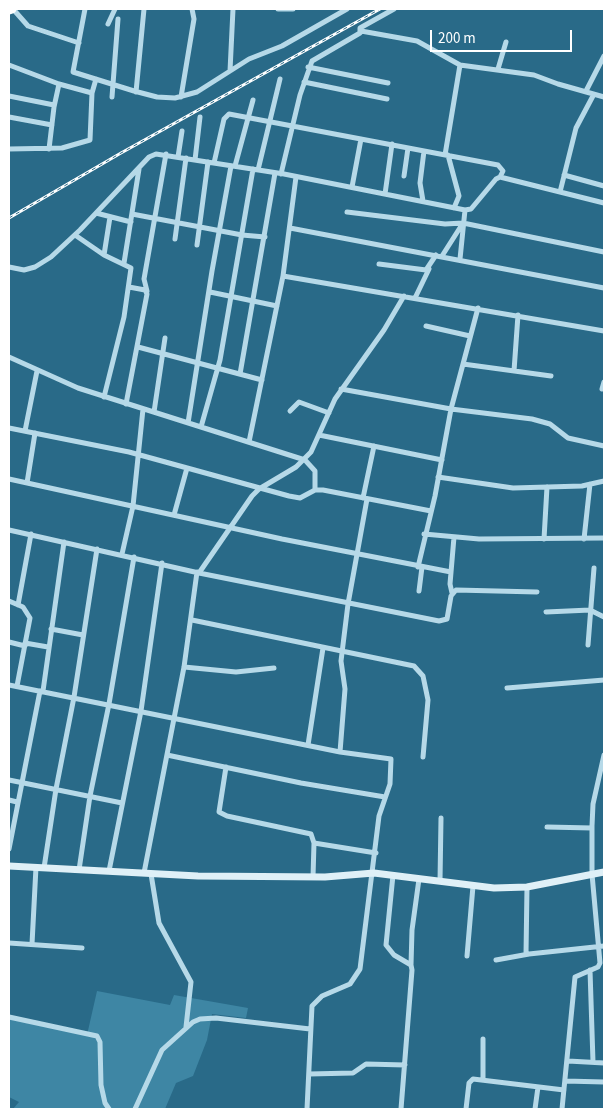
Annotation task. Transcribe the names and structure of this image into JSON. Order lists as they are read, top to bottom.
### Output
{
  "scale_bar": "200 m"
}
